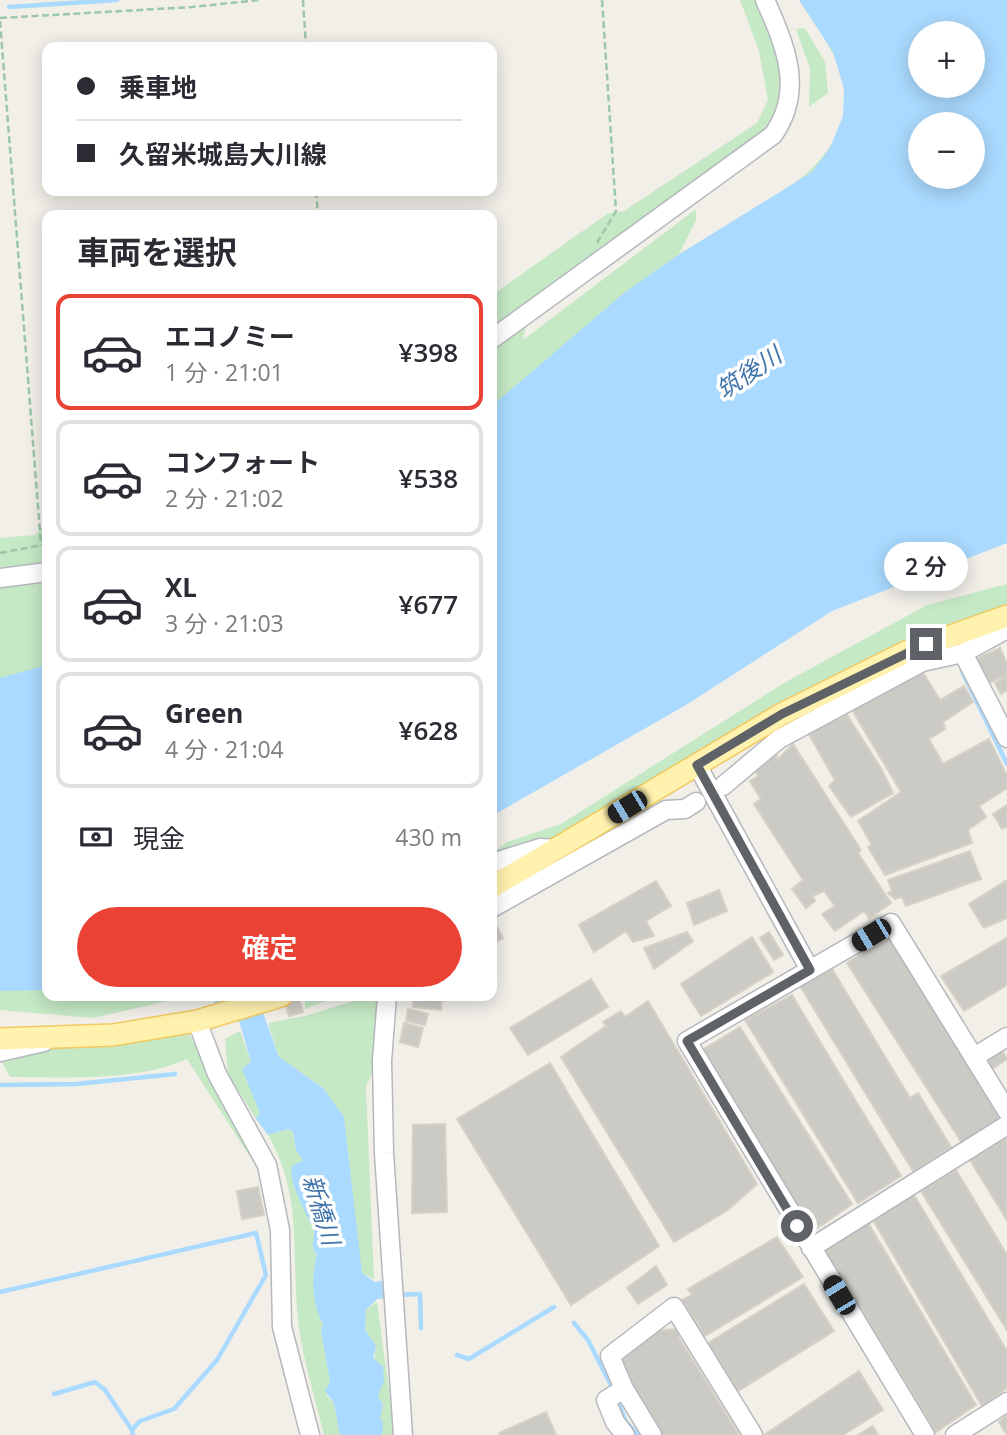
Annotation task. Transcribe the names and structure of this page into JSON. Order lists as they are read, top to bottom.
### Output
{
  "water": ["筑後川", "新橋川"],
  "page": {
    "map_buttons": ["+", "−"],
    "banner": ["乗車地", "久留米城島大川線"],
    "heading": "車両を選択",
    "list": [
      {
        "name": "エコノミー",
        "note": "1 分 · 21:01",
        "value": "¥398"
      },
      {
        "name": "コンフォート",
        "note": "2 分 · 21:02",
        "value": "¥538"
      },
      {
        "name": "XL",
        "note": "3 分 · 21:03",
        "value": "¥677"
      },
      {
        "name": "Green",
        "note": "4 分 · 21:04",
        "value": "¥628"
      }
    ],
    "bubble": "2 分",
    "pay": ["現金", "430 m"],
    "buttons": "確定"
  }
}
